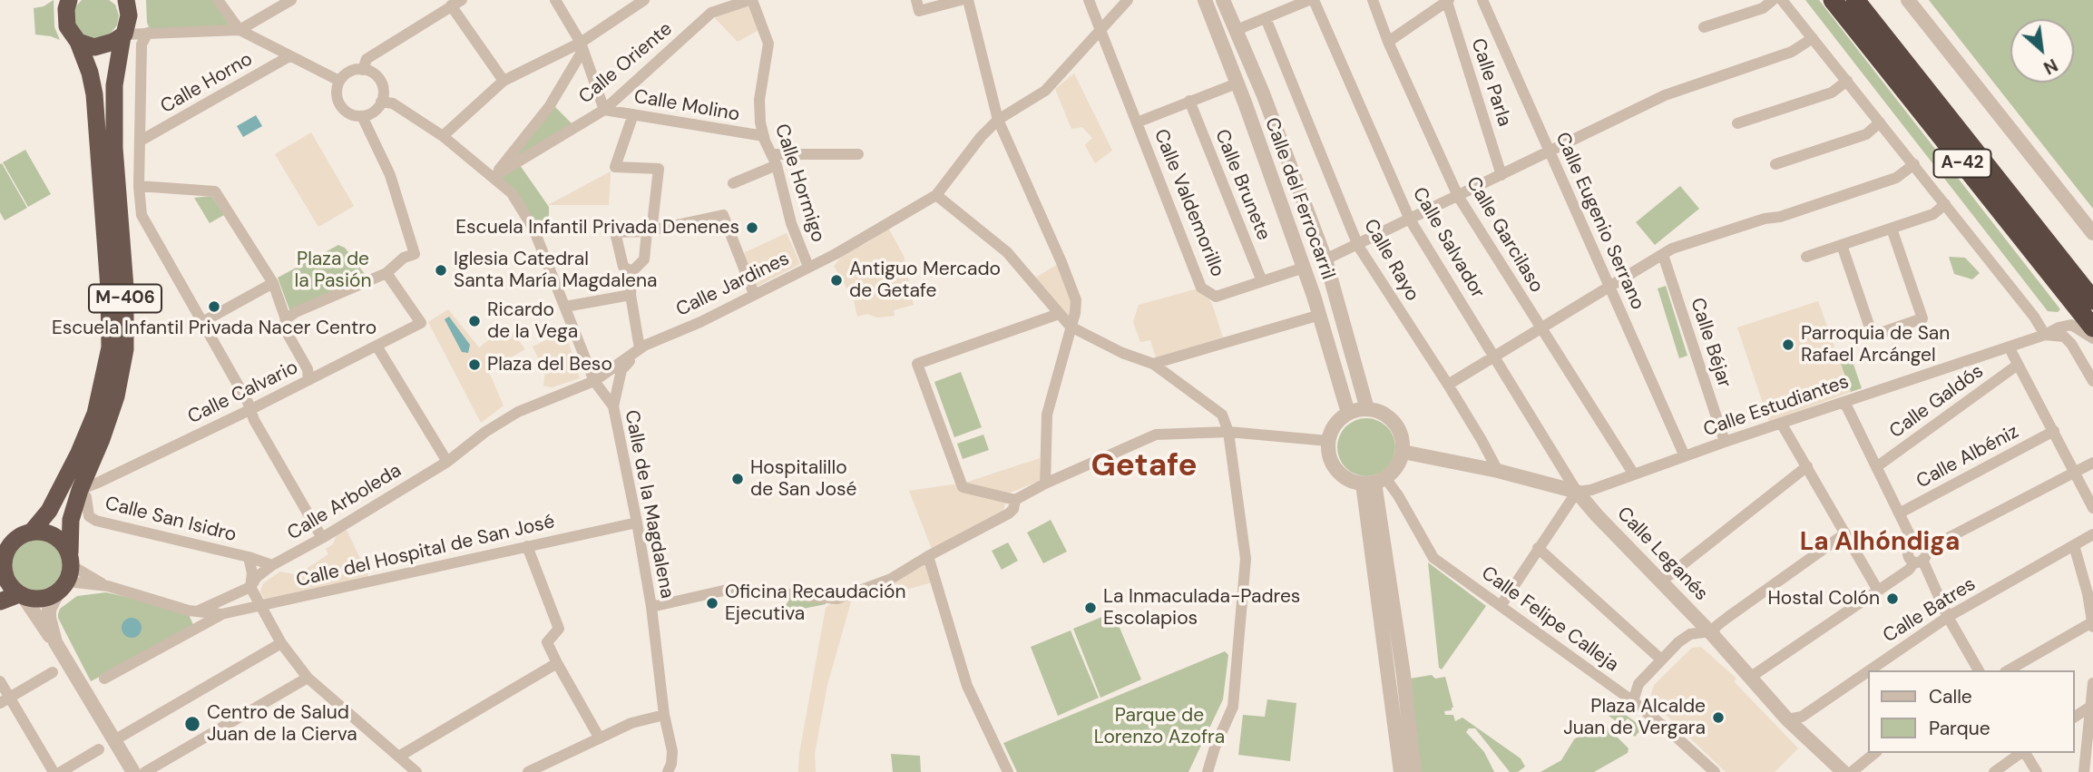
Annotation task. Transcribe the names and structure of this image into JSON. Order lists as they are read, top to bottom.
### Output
{
  "streets": {
    "highway": ["A-42", "M-406"],
    "street": [
      "Calle Oriente",
      "Calle Parla",
      "Calle Horno",
      "Calle Molino",
      "Calle Hormigo",
      "Calle Brunete",
      "Calle del Ferrocarril",
      "Calle Valdemorillo",
      "Calle Eugenio Serrano",
      "Calle Garcilaso",
      "Calle Salvador",
      "Calle Rayo",
      "Calle Jardines",
      "Calle Béjar",
      "Calle Calvario",
      "Calle Galdós",
      "Calle Estudiantes",
      "Calle Albéniz",
      "Calle Arboleda",
      "Calle de la Magdalena",
      "Calle San Isidro",
      "Calle del Hospital de San José",
      "Calle Leganés",
      "Calle Batres",
      "Calle Felipe Calleja"
    ]
  },
  "crossings": [
    ["Calle Oriente", "Calle Molino"],
    ["Calle Oriente", "Calle Hormigo"],
    ["Calle Oriente", "Calle de la Magdalena"],
    ["Calle Molino", "Calle Hormigo"],
    ["Calle Hormigo", "Calle Jardines"],
    ["Calle Brunete", "Calle Valdemorillo"],
    ["Calle del Ferrocarril", "Calle Valdemorillo"],
    ["Calle del Ferrocarril", "Calle Felipe Calleja"],
    ["Calle Eugenio Serrano", "Calle Estudiantes"],
    ["Calle Garcilaso", "Calle Estudiantes"],
    ["Calle Salvador", "Calle Estudiantes"],
    ["Calle Salvador", "Calle Leganés"],
    ["Calle Jardines", "Calle Arboleda"],
    ["Calle Jardines", "Calle de la Magdalena"],
    ["M-406", "Calle Calvario"],
    ["M-406", "Calle San Isidro"],
    ["Calle Béjar", "Calle Estudiantes"],
    ["Calle Calvario", "Calle San Isidro"],
    ["Calle Estudiantes", "Calle Leganés"],
    ["Calle Arboleda", "Calle de la Magdalena"],
    ["Calle Arboleda", "Calle San Isidro"],
    ["Calle Arboleda", "Calle del Hospital de San José"],
    ["Calle de la Magdalena", "Calle del Hospital de San José"],
    ["Calle Leganés", "Calle Batres"]
  ],
  "districts": ["Getafe", "La Alhóndiga"],
  "parks": ["Plaza de la Pasión", "Parque de Lorenzo Azofra"],
  "places": [
    "Escuela Infantil Privada Denenes",
    "Iglesia Catedral Santa María Magdalena",
    "Antiguo Mercado de Getafe",
    "Escuela Infantil Privada Nacer Centro",
    "Ricardo de la Vega",
    "Parroquia de San Rafael Arcángel",
    "Plaza del Beso",
    "Hospitalillo de San José",
    "Hostal Colón",
    "Oficina Recaudación Ejecutiva",
    "La Inmaculada-Padres Escolapios",
    "Plaza Alcalde Juan de Vergara",
    "Centro de Salud Juan de la Cierva"
  ],
  "legend": ["Calle", "Parque"],
  "north": "bottom right"
}
